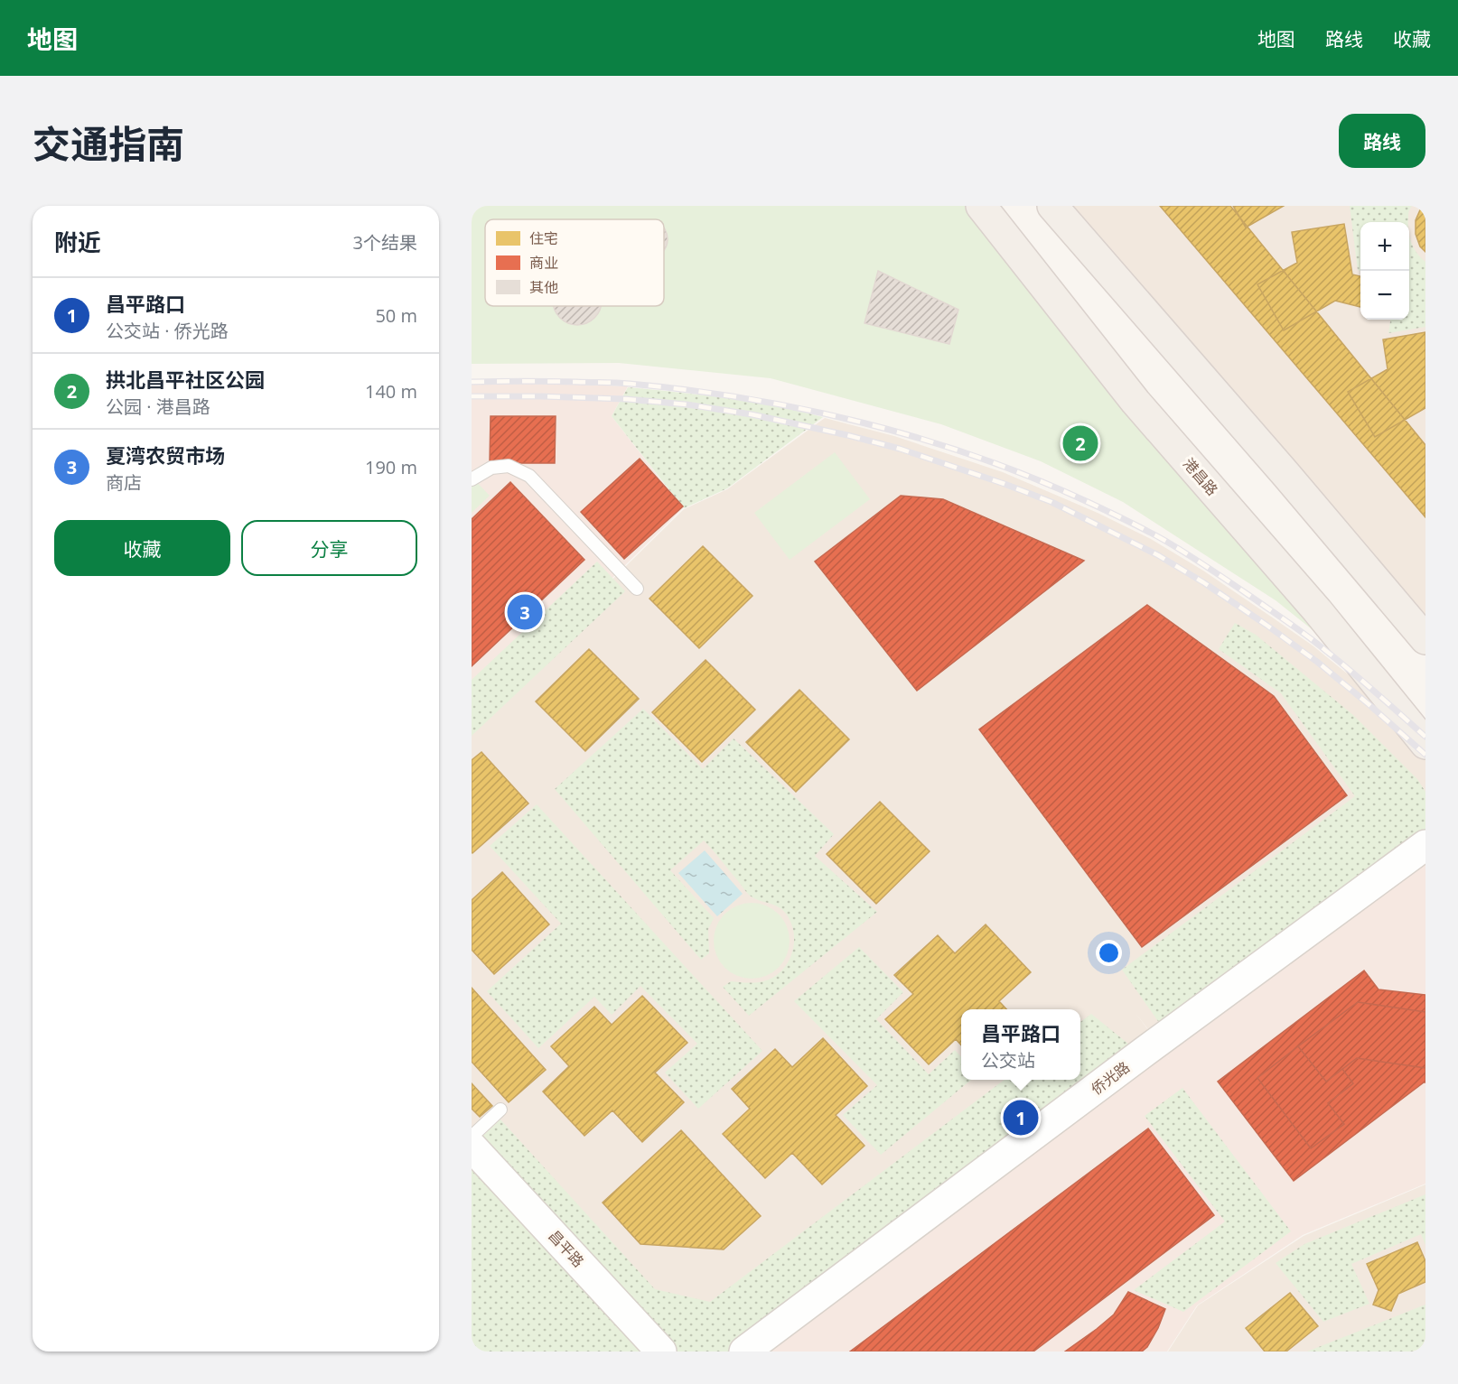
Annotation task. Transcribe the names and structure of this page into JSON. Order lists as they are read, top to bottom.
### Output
{
  "streets": {
    "main road": ["港昌路"],
    "street": ["侨光路", "昌平路"]
  },
  "legend": ["住宅", "商业", "其他"],
  "page": {
    "header": "地图",
    "nav": ["地图", "路线", "收藏"],
    "title": "交通指南",
    "buttons": [
      "路线",
      ["收藏", "分享"]
    ],
    "heading": ["附近", "3个结果"],
    "map_buttons": ["+", "−"],
    "list": [
      {
        "mark": "1",
        "name": "昌平路口",
        "note": "公交站 · 侨光路",
        "value": "50 m"
      },
      {
        "mark": "2",
        "name": "拱北昌平社区公园",
        "note": "公园 · 港昌路",
        "value": "140 m"
      },
      {
        "mark": "3",
        "name": "夏湾农贸市场",
        "note": "商店",
        "value": "190 m"
      }
    ],
    "pins": ["2", "3", "1"],
    "popup": ["昌平路口", "公交站"]
  }
}
